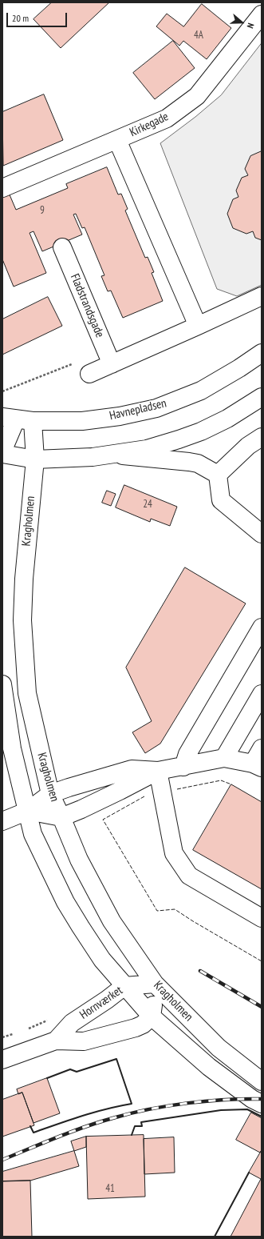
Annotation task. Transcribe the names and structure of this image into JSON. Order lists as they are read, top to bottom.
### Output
{
  "streets": {
    "street": [
      "Kirkegade",
      "Fladstrandsgade",
      "Havnepladsen",
      "Kragholmen",
      "Hornværket"
    ]
  },
  "crossings": [
    ["Havnepladsen", "Kragholmen"],
    ["Kragholmen", "Hornværket"]
  ],
  "house_numbers": [
    "4A",
    "9",
    "24",
    "41"
  ],
  "scale_bar": "20 m",
  "north": "right"
}
